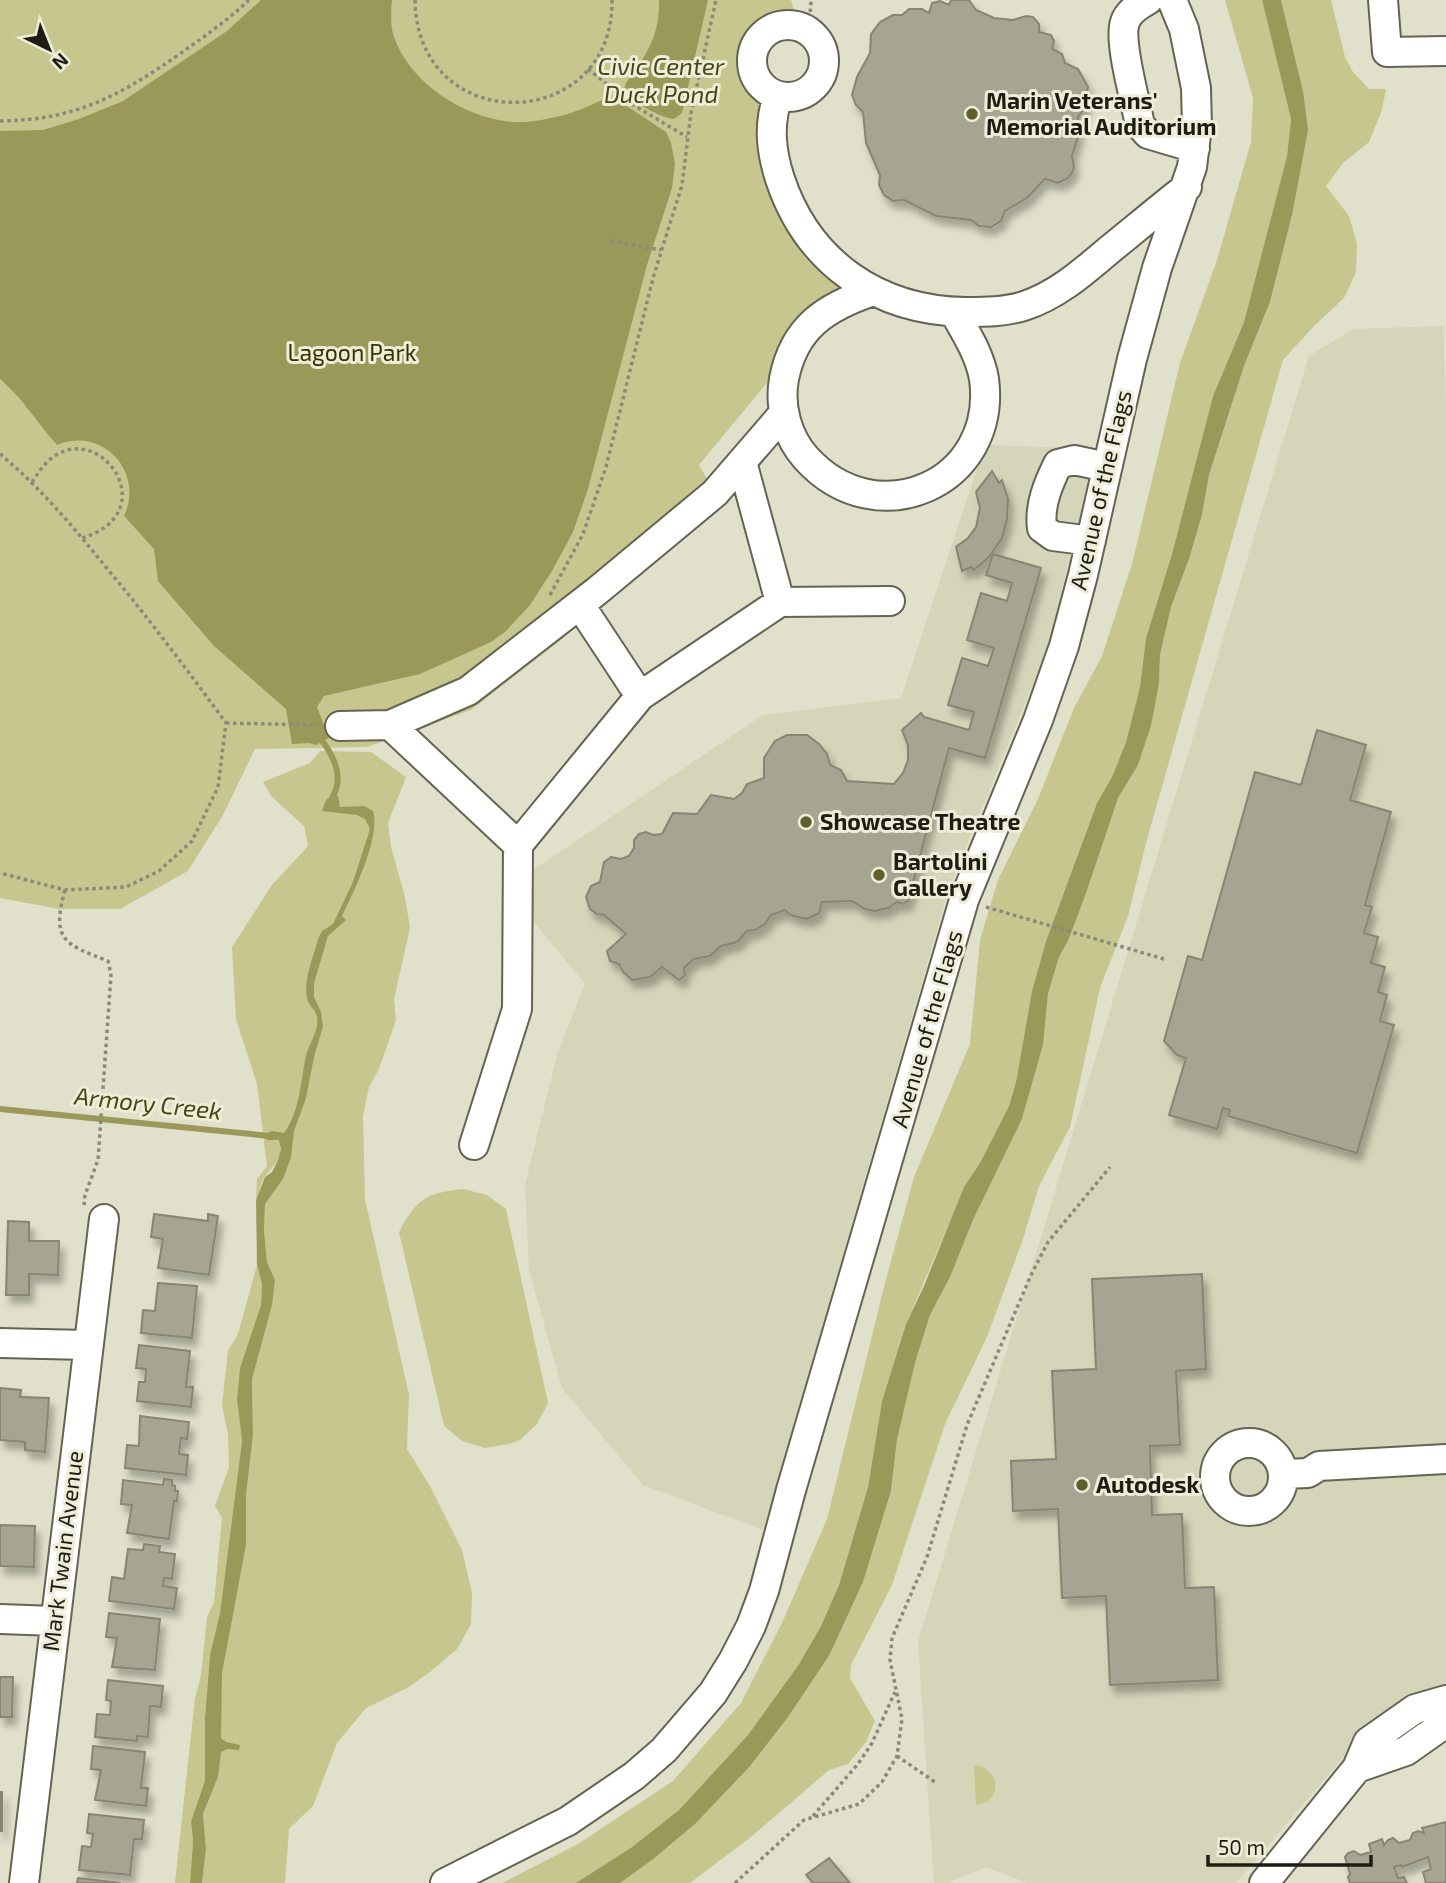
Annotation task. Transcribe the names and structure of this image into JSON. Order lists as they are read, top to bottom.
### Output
{
  "streets": {
    "street": ["Avenue of the Flags", "Mark Twain Avenue"]
  },
  "water": ["Civic Center Duck Pond", "Armory Creek"],
  "parks": ["Lagoon Park"],
  "places": [
    "Marin Veterans' Memorial Auditorium",
    "Showcase Theatre",
    "Bartolini Gallery",
    "Autodesk"
  ],
  "scale_bar": "50 m",
  "north": "bottom right"
}
